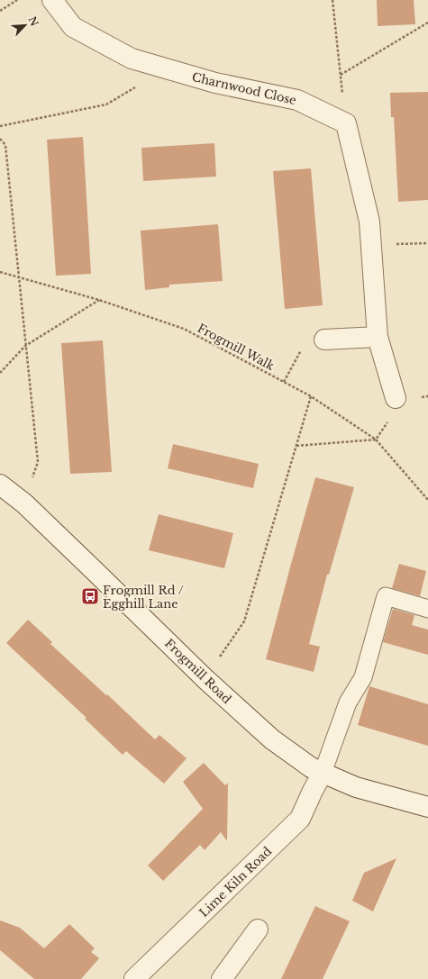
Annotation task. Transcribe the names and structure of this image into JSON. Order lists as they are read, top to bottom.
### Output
{
  "streets": {
    "street": ["Charnwood Close", "Frogmill Road", "Lime Kiln Road"],
    "path": ["Frogmill Walk"]
  },
  "crossings": [
    ["Frogmill Road", "Lime Kiln Road"]
  ],
  "places": {
    "bus stop": ["Frogmill Rd / Egghill Lane"]
  },
  "north": "top right"
}
